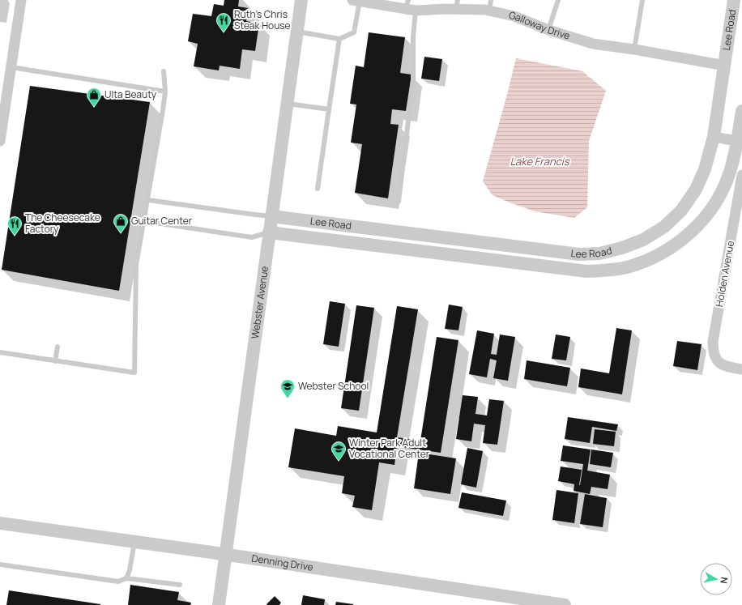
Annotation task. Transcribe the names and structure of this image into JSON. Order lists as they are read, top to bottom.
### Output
{
  "streets": {
    "street": [
      "Galloway Drive",
      "Lee Road",
      "Holden Avenue",
      "Webster Avenue",
      "Denning Drive"
    ]
  },
  "crossings": [
    ["Galloway Drive", "Lee Road"],
    ["Lee Road", "Webster Avenue"],
    ["Webster Avenue", "Denning Drive"]
  ],
  "water": ["Lake Francis"],
  "places": {
    "restaurant": ["Ruth's Chris Steak House", "The Cheesecake Factory"],
    "shop": ["Ulta Beauty", "Guitar Center"],
    "school or university": ["Webster School", "Winter Park Adult Vocational Center"]
  },
  "north": "right"
}
